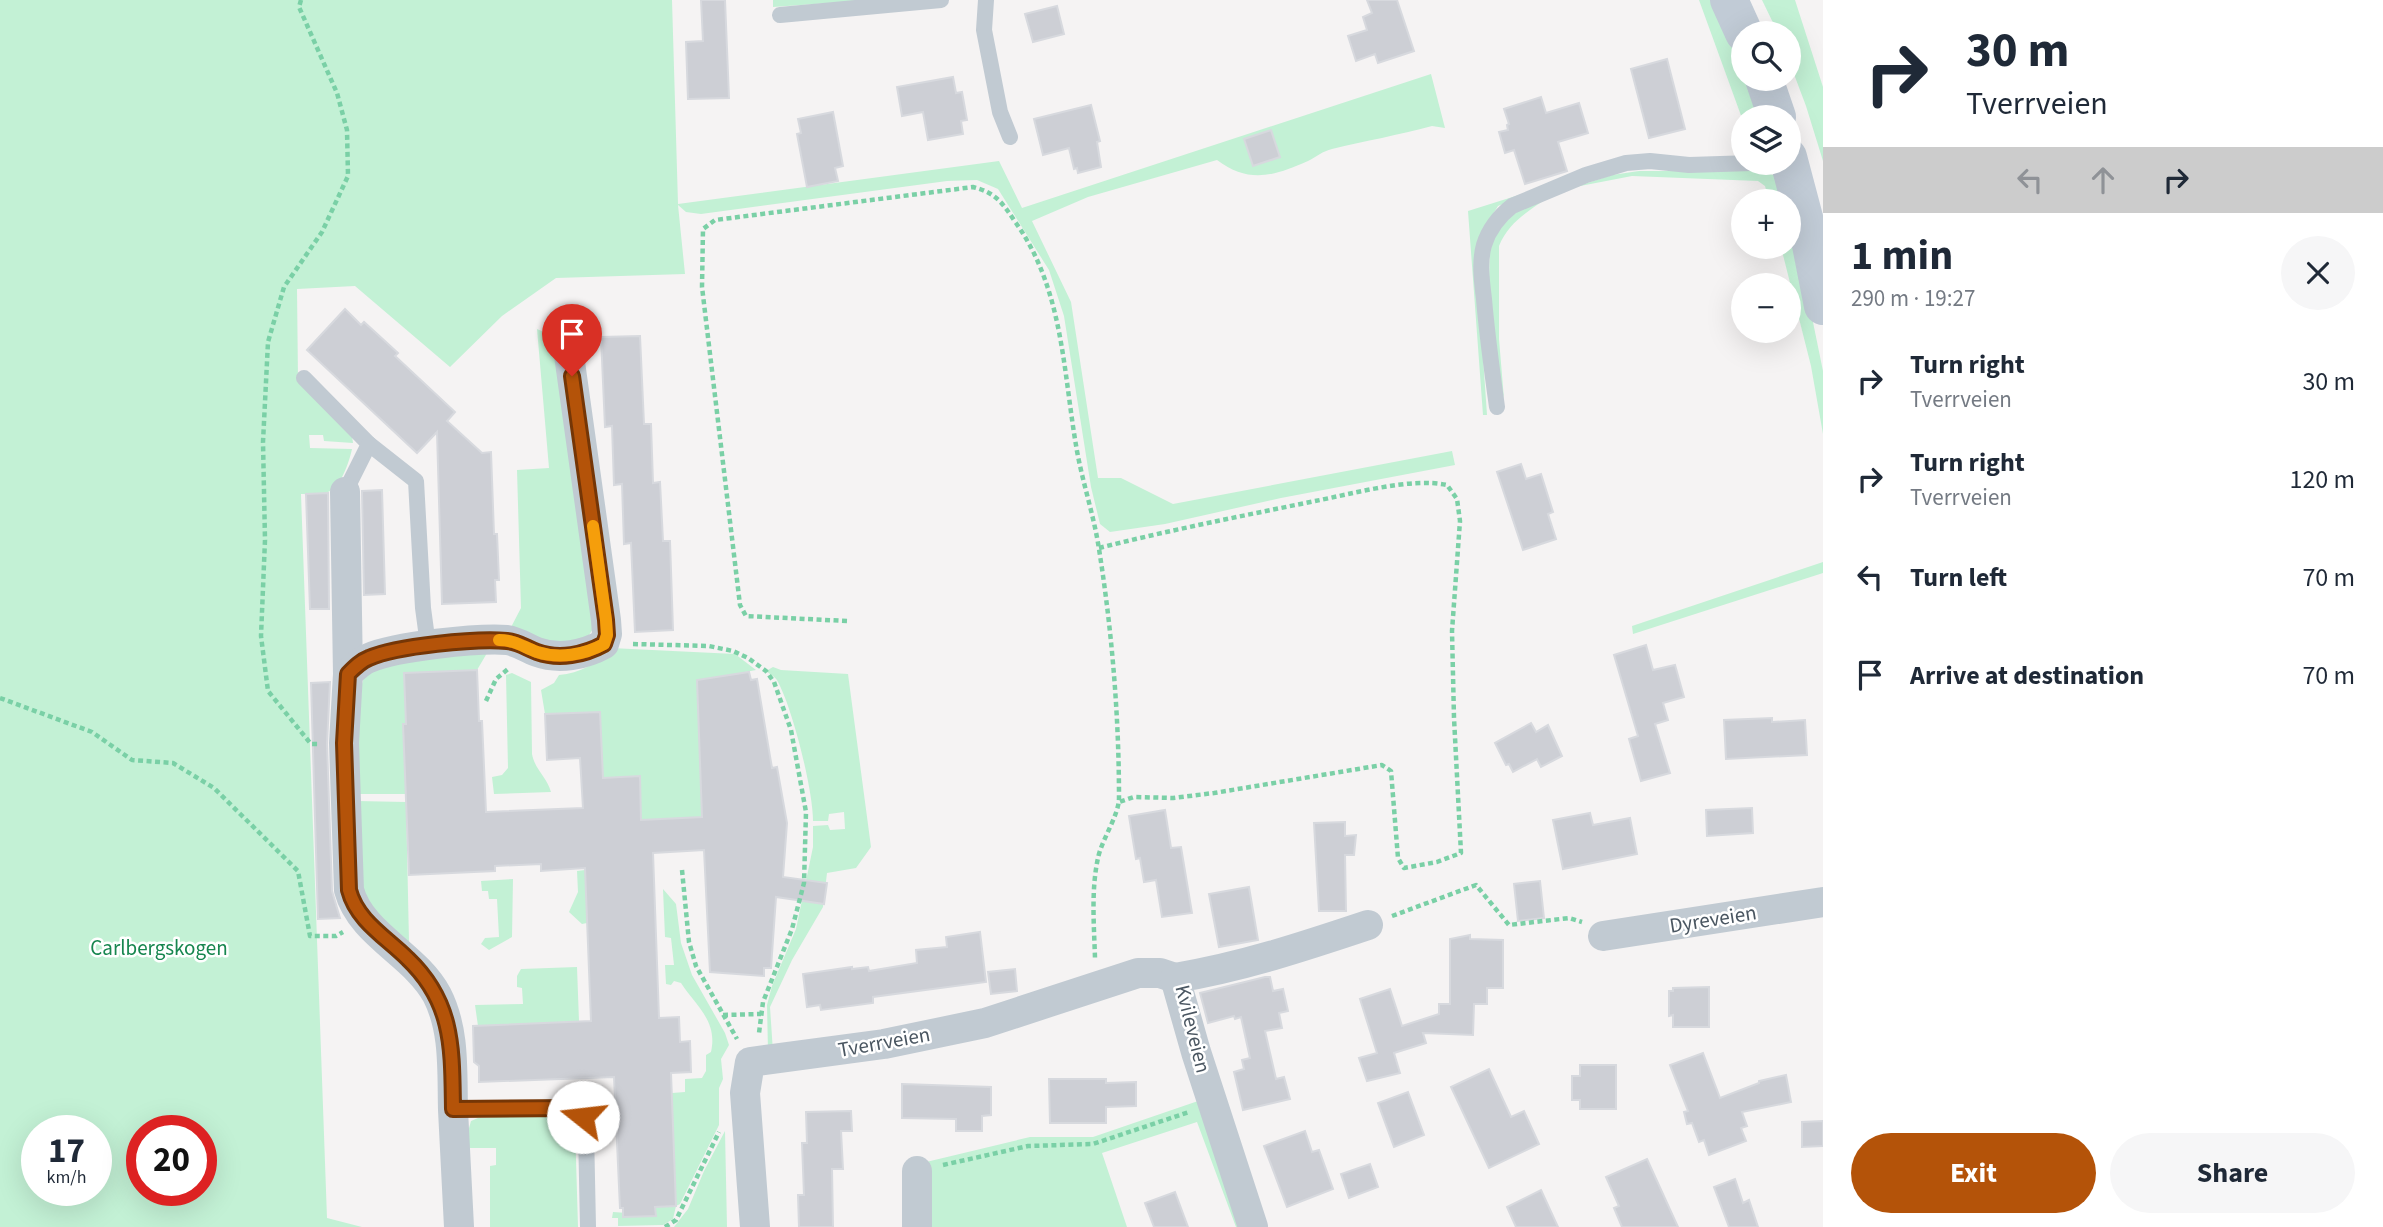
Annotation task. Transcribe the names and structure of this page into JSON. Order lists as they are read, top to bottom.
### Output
{
  "streets": {
    "street": ["Dyreveien", "Kvileveien", "Tverrveien"]
  },
  "crossings": [
    ["Kvileveien", "Tverrveien"]
  ],
  "parks": ["Carlbergskogen"],
  "page": {
    "turn": ["30 m", "Tverrveien"],
    "map_buttons": ["+", "−"],
    "heading": ["1 min", "290 m · 19:27"],
    "list": [
      {
        "name": "Turn right",
        "note": "Tverrveien",
        "value": "30 m"
      },
      {
        "name": "Turn right",
        "note": "Tverrveien",
        "value": "120 m"
      },
      {
        "name": "Turn left",
        "value": "70 m"
      },
      {
        "name": "Arrive at destination",
        "value": "70 m"
      }
    ],
    "speed": "17 km/h",
    "limit": "20",
    "buttons": ["Exit", "Share"]
  }
}
